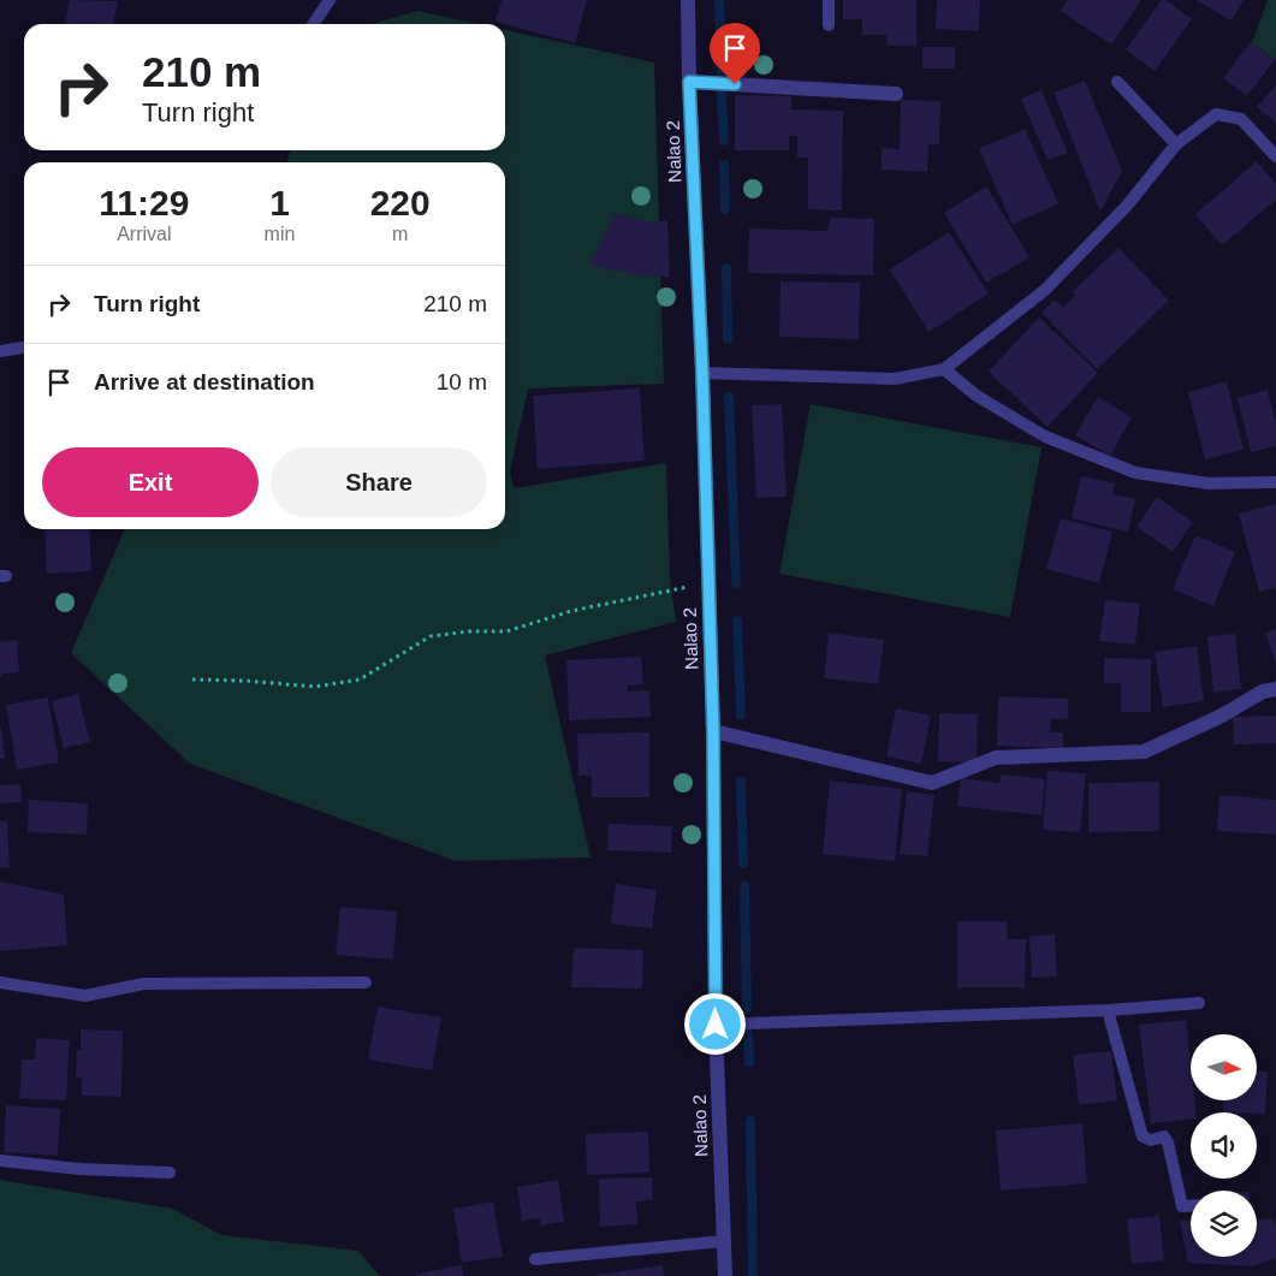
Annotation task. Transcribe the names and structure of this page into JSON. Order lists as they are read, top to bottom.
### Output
{
  "streets": {
    "street": ["Nalao 2"]
  },
  "north": "right",
  "page": {
    "turn": ["210 m", "Turn right"],
    "eta": [
      "11:29",
      "Arrival",
      "1",
      "min",
      "220",
      "m"
    ],
    "list": [
      {
        "name": "Turn right",
        "value": "210 m"
      },
      {
        "name": "Arrive at destination",
        "value": "10 m"
      }
    ],
    "buttons": ["Exit", "Share"]
  }
}
